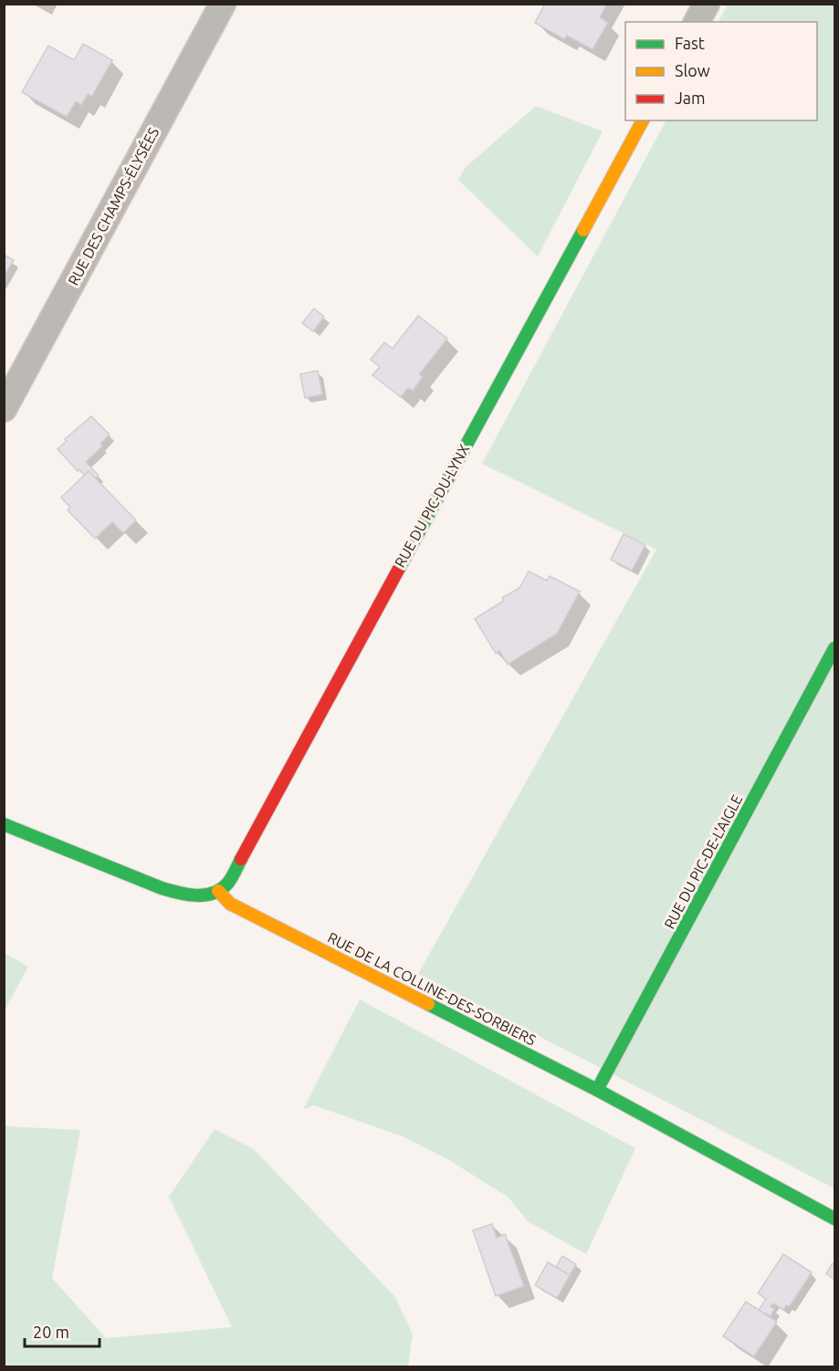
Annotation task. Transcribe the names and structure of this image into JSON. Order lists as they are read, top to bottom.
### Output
{
  "streets": {
    "street": [
      "RUE DES CHAMPS-ÉLYSÉES",
      "RUE DU PIC-DU-LYNX",
      "RUE DU PIC-DE-L'AIGLE",
      "RUE DE LA COLLINE-DES-SORBIERS"
    ]
  },
  "crossings": [
    ["RUE DU PIC-DU-LYNX", "RUE DE LA COLLINE-DES-SORBIERS"],
    ["RUE DU PIC-DE-L'AIGLE", "RUE DE LA COLLINE-DES-SORBIERS"]
  ],
  "legend": ["Fast", "Slow", "Jam"],
  "scale_bar": "20 m"
}
